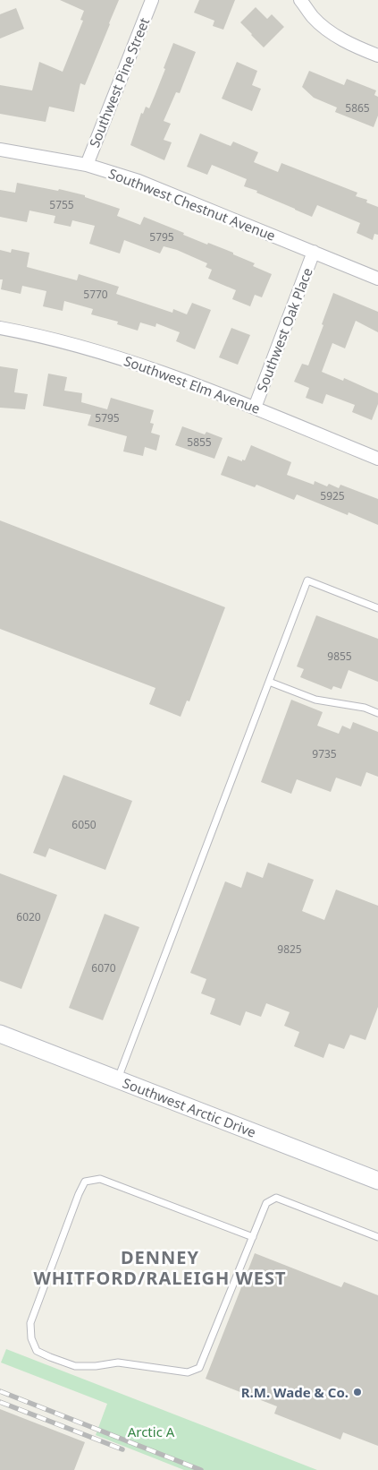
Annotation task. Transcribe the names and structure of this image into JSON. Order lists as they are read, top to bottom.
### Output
{
  "streets": {
    "street": [
      "Southwest Pine Street",
      "Southwest Chestnut Avenue",
      "Southwest Oak Place",
      "Southwest Elm Avenue",
      "Southwest Arctic Drive"
    ]
  },
  "crossings": [
    ["Southwest Pine Street", "Southwest Chestnut Avenue"],
    ["Southwest Chestnut Avenue", "Southwest Oak Place"],
    ["Southwest Oak Place", "Southwest Elm Avenue"]
  ],
  "districts": ["DENNEY WHITFORD/RALEIGH WEST"],
  "parks": ["Arctic A"],
  "places": ["R.M. Wade & Co."],
  "house_numbers": [
    "5865",
    "5755",
    "5795",
    "5770",
    "5795",
    "5855",
    "5925",
    "9855",
    "9735",
    "6050",
    "6020",
    "9825",
    "6070"
  ]
}
